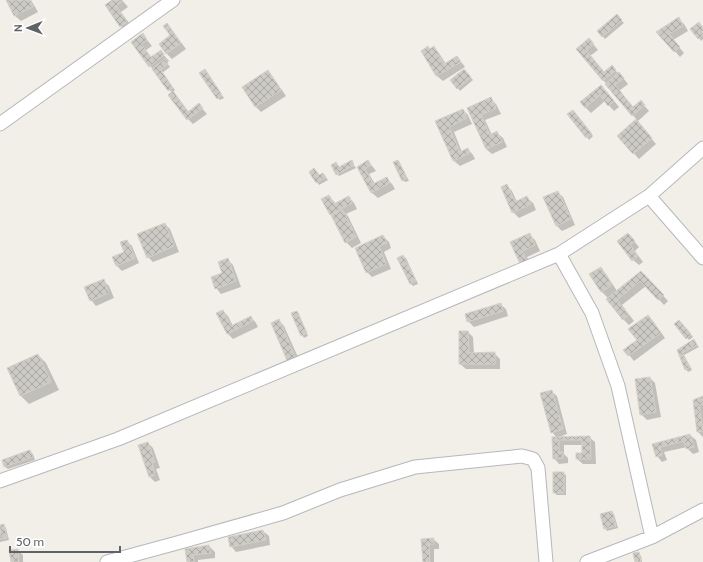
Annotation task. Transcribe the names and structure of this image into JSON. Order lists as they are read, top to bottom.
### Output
{
  "scale_bar": "50 m",
  "north": "left"
}
